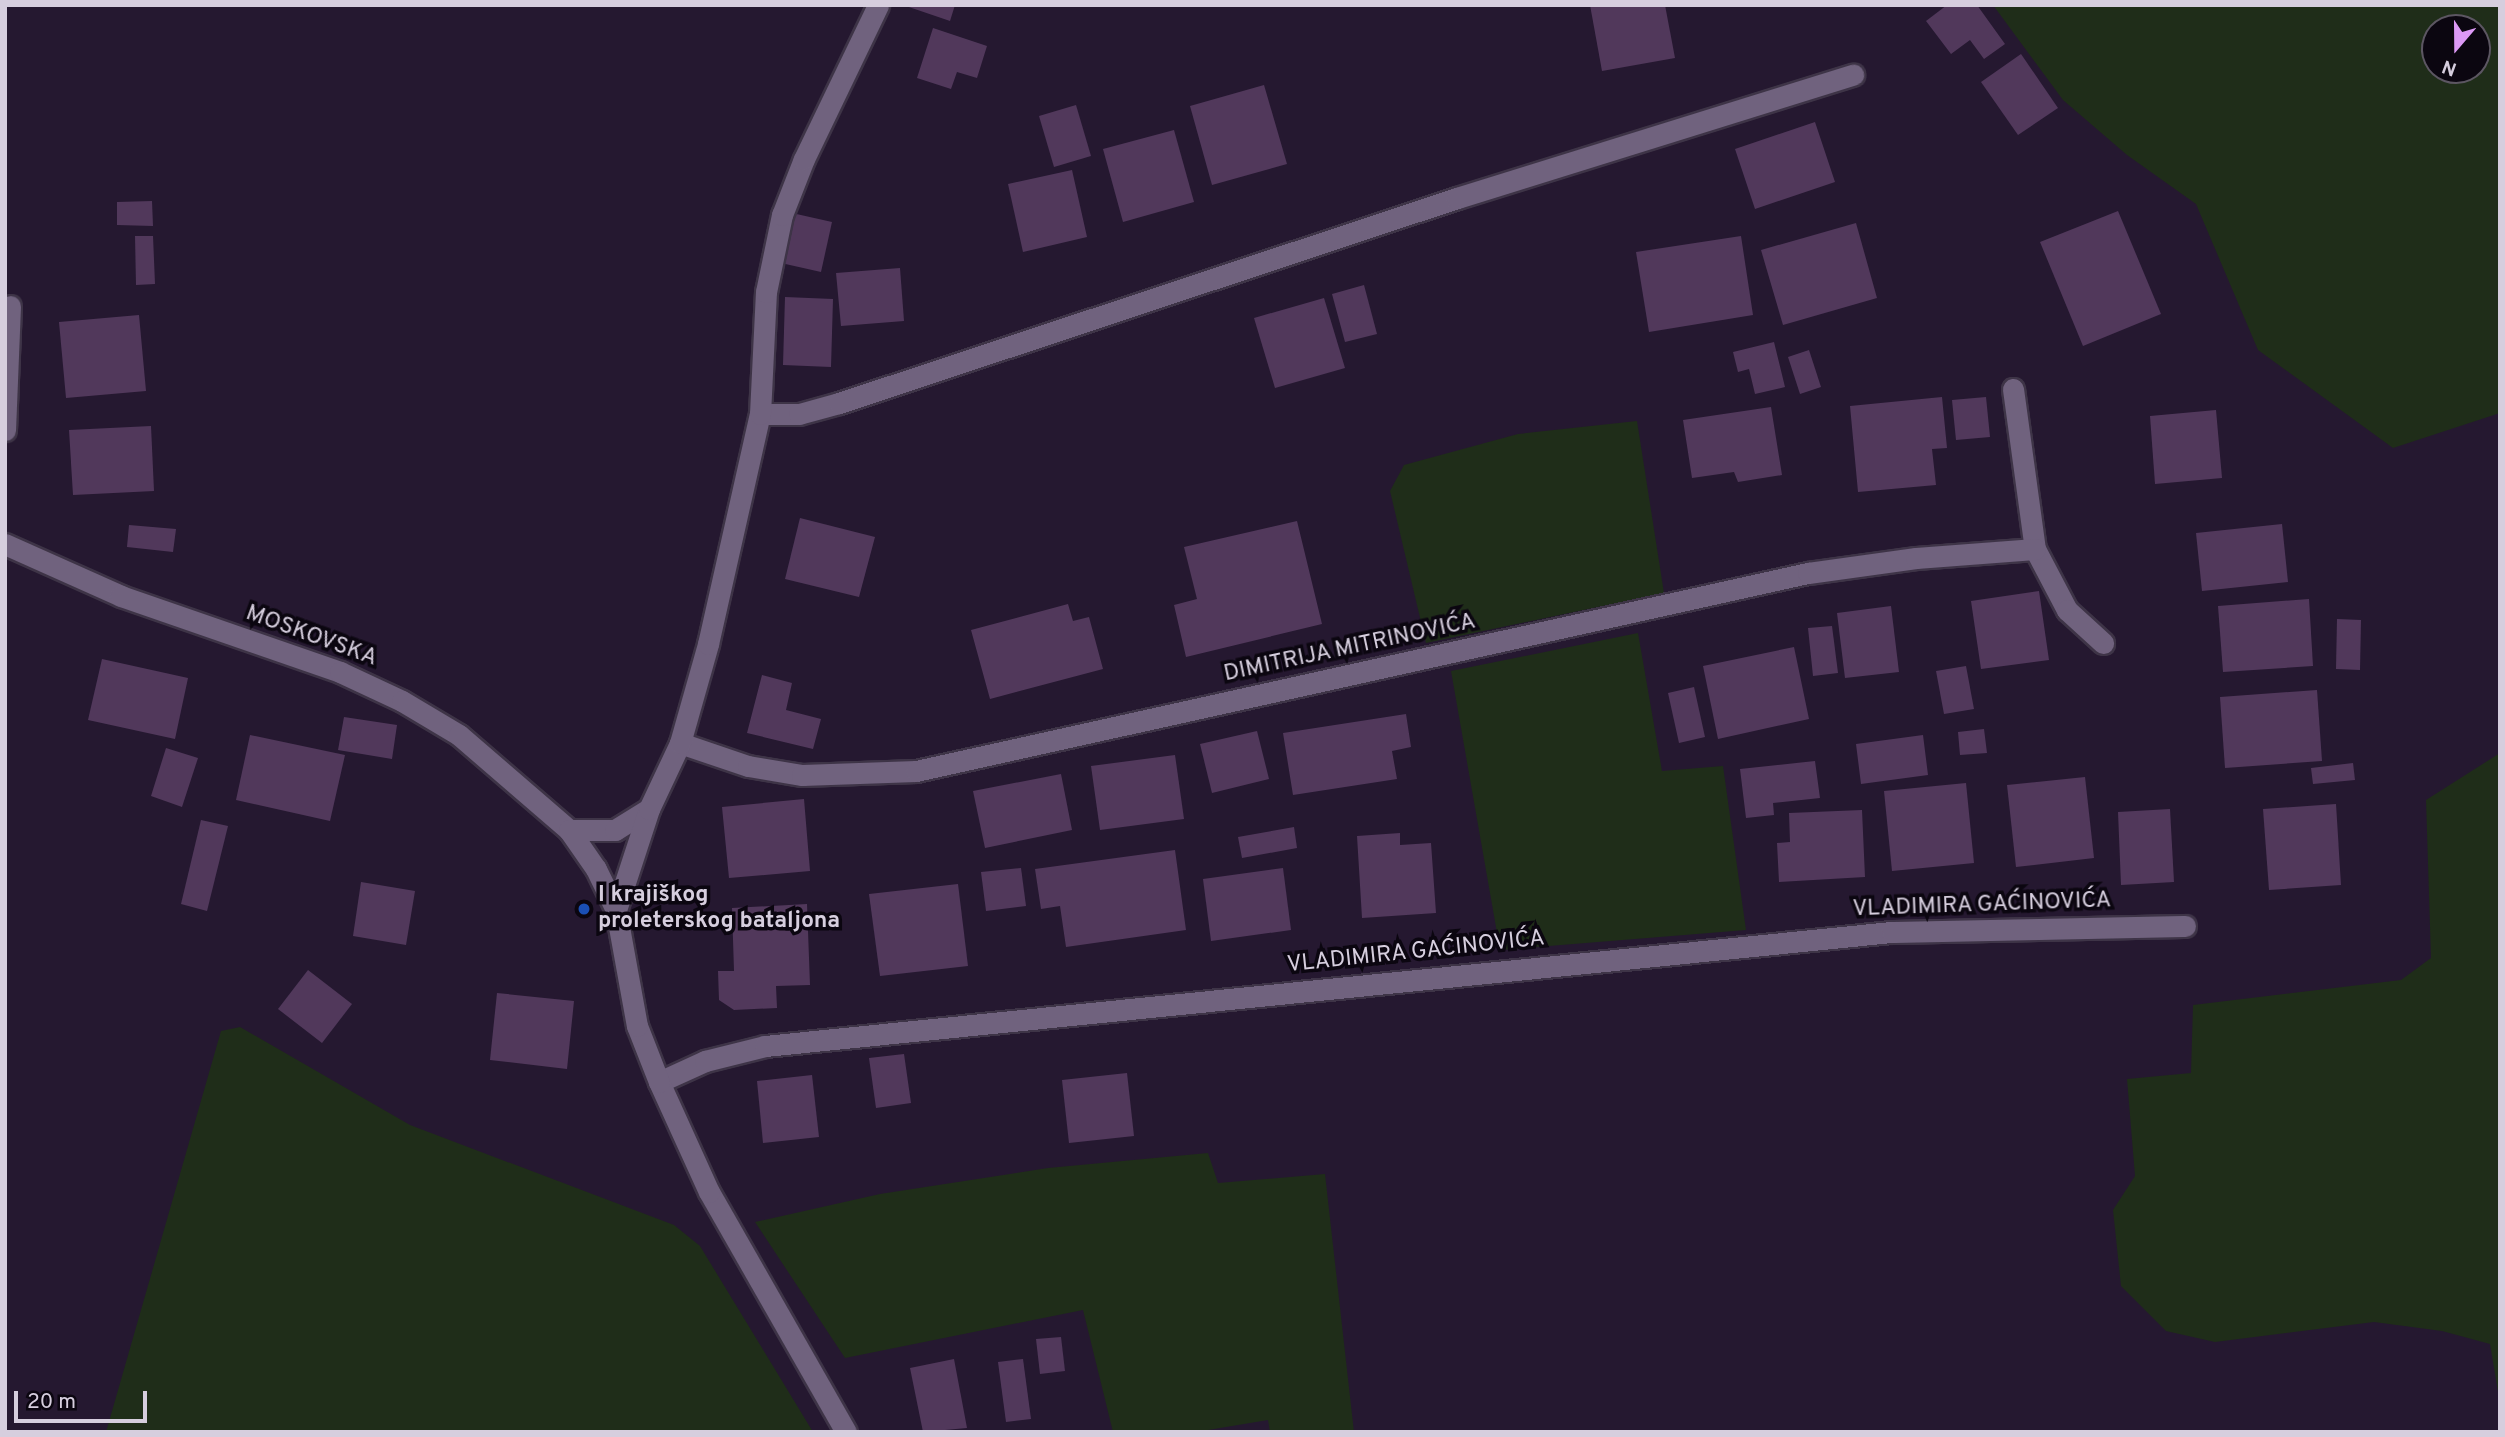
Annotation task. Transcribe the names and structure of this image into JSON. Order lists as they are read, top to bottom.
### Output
{
  "streets": {
    "street": ["MOSKOVSKA", "DIMITRIJA MITRINOVIĆA", "VLADIMIRA GAĆINOVIĆA"]
  },
  "places": ["I krajiškog proleterskog bataljona"],
  "scale_bar": "20 m",
  "north": "bottom"
}
